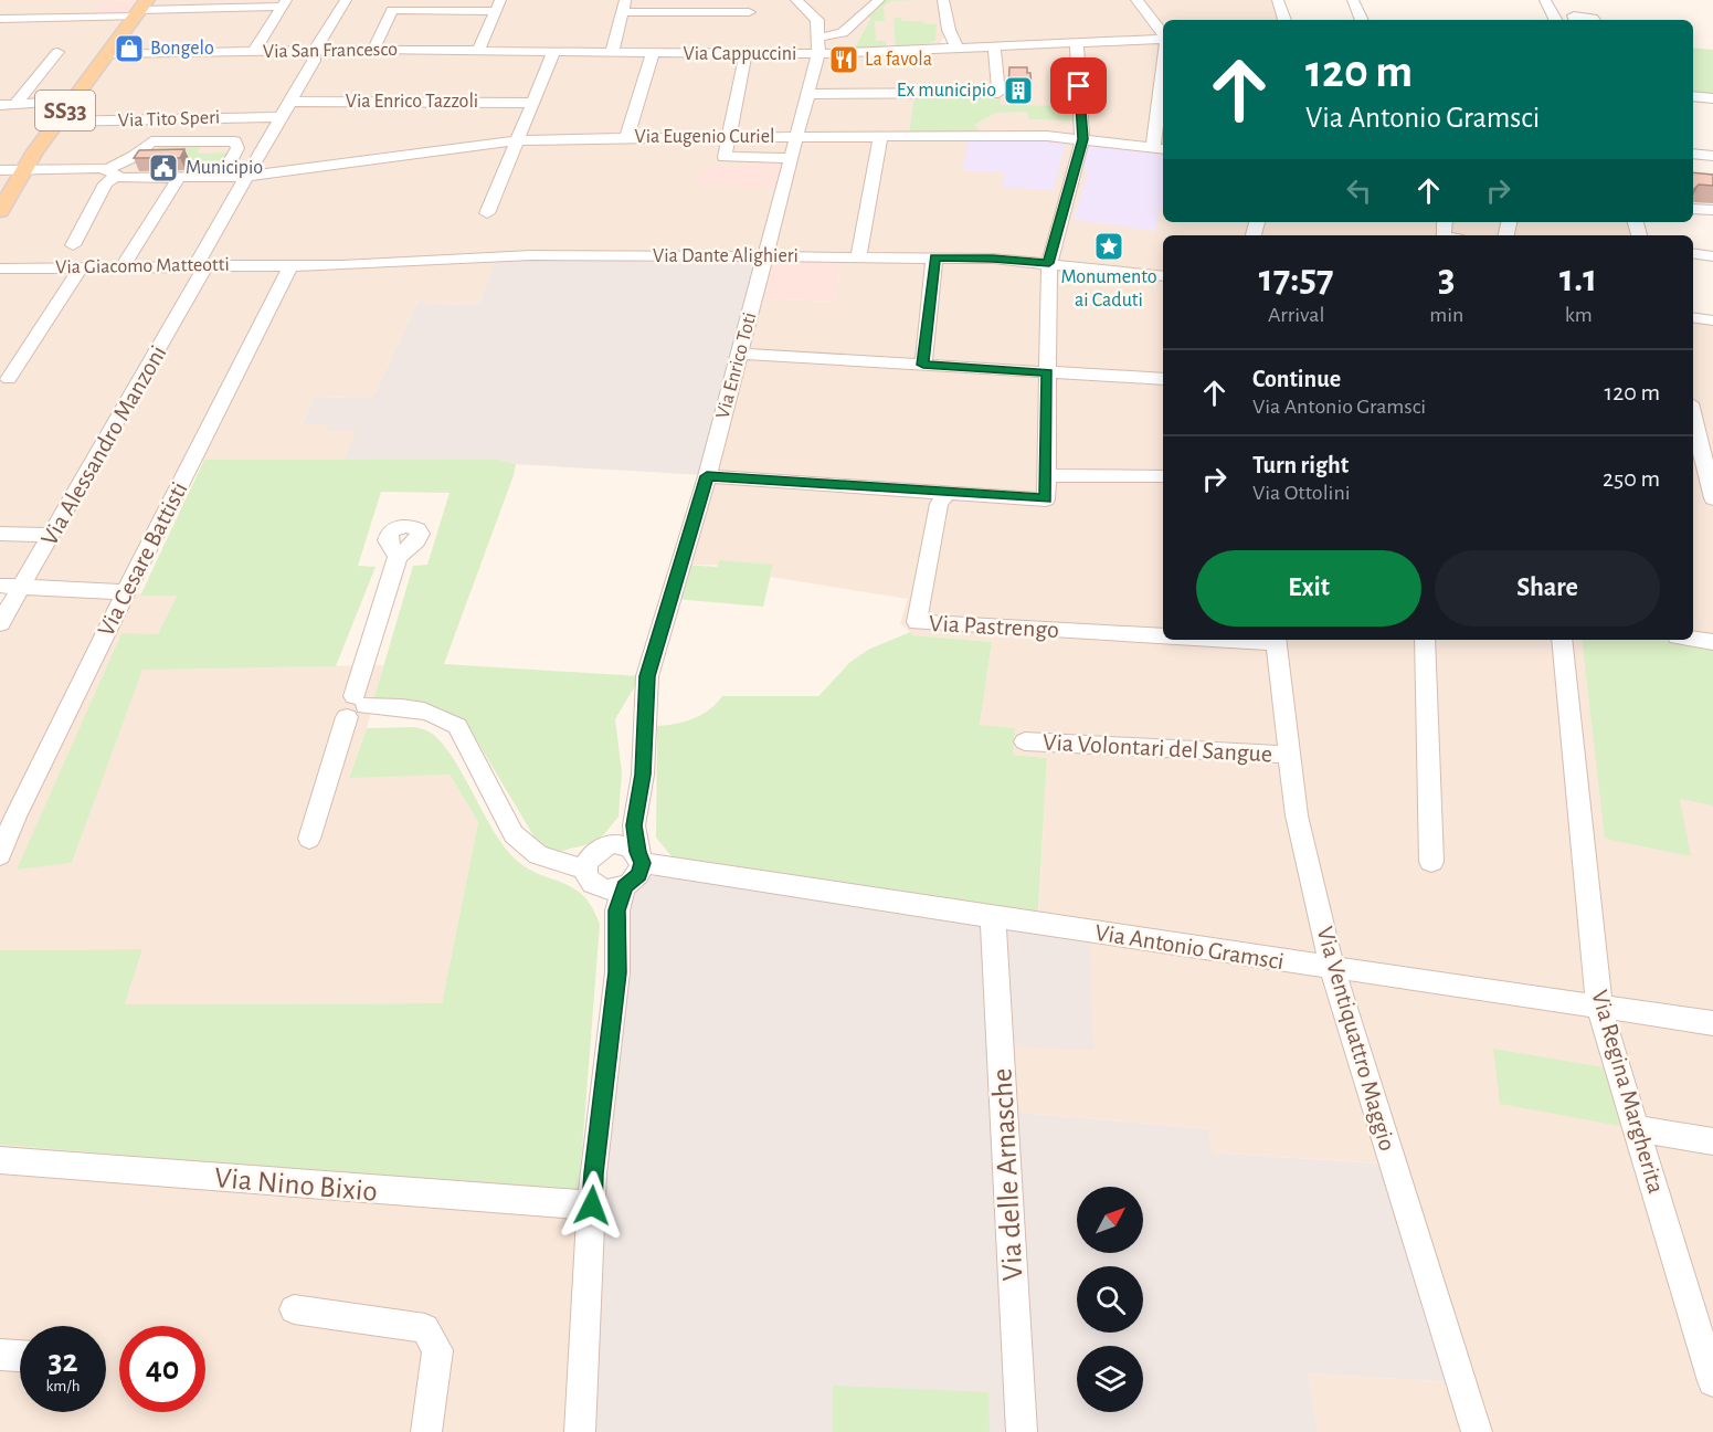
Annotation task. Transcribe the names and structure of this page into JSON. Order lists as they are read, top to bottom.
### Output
{
  "streets": {
    "main road": ["SS33"],
    "street": [
      "Via San Francesco",
      "Via Cappuccini",
      "Via Enrico Tazzoli",
      "Via Tito Speri",
      "Via Eugenio Curiel",
      "Via Dante Alighieri",
      "Via Giacomo Matteotti",
      "Via Enrico Toti",
      "Via Alessandro Manzoni",
      "Via Cesare Battisti",
      "Via Pastrengo",
      "Via Volontari del Sangue",
      "Via Antonio Gramsci",
      "Via Ventiquattro Maggio",
      "Via Regina Margherita",
      "Via delle Arnasche",
      "Via Nino Bixio"
    ]
  },
  "crossings": [
    ["Via San Francesco", "Via Cappuccini"],
    ["Via San Francesco", "SS33"],
    ["Via San Francesco", "Via Alessandro Manzoni"],
    ["Via Enrico Tazzoli", "Via Alessandro Manzoni"],
    ["SS33", "Via Tito Speri"],
    ["SS33", "Via Eugenio Curiel"],
    ["Via Tito Speri", "Via Alessandro Manzoni"],
    ["Via Eugenio Curiel", "Via Alessandro Manzoni"],
    ["Via Dante Alighieri", "Via Giacomo Matteotti"],
    ["Via Dante Alighieri", "Via Enrico Toti"],
    ["Via Dante Alighieri", "Via Cesare Battisti"],
    ["Via Giacomo Matteotti", "Via Alessandro Manzoni"],
    ["Via Giacomo Matteotti", "Via Cesare Battisti"],
    ["Via Volontari del Sangue", "Via Ventiquattro Maggio"],
    ["Via Antonio Gramsci", "Via Ventiquattro Maggio"],
    ["Via Antonio Gramsci", "Via Regina Margherita"],
    ["Via Antonio Gramsci", "Via delle Arnasche"]
  ],
  "places": {
    "shop": ["Bongelo"],
    "restaurant": ["La favola"],
    "building": ["Ex municipio"],
    "public building": ["Municipio"],
    "place": ["Monumento ai Caduti"]
  },
  "north": "top right",
  "page": {
    "turn": ["120 m", "Via Antonio Gramsci"],
    "eta": [
      "17:57",
      "Arrival",
      "3",
      "min",
      "1.1",
      "km"
    ],
    "list": [
      {
        "name": "Continue",
        "note": "Via Antonio Gramsci",
        "value": "120 m"
      },
      {
        "name": "Turn right",
        "note": "Via Ottolini",
        "value": "250 m"
      }
    ],
    "buttons": ["Exit", "Share"],
    "speed": "32 km/h",
    "limit": "40"
  }
}
